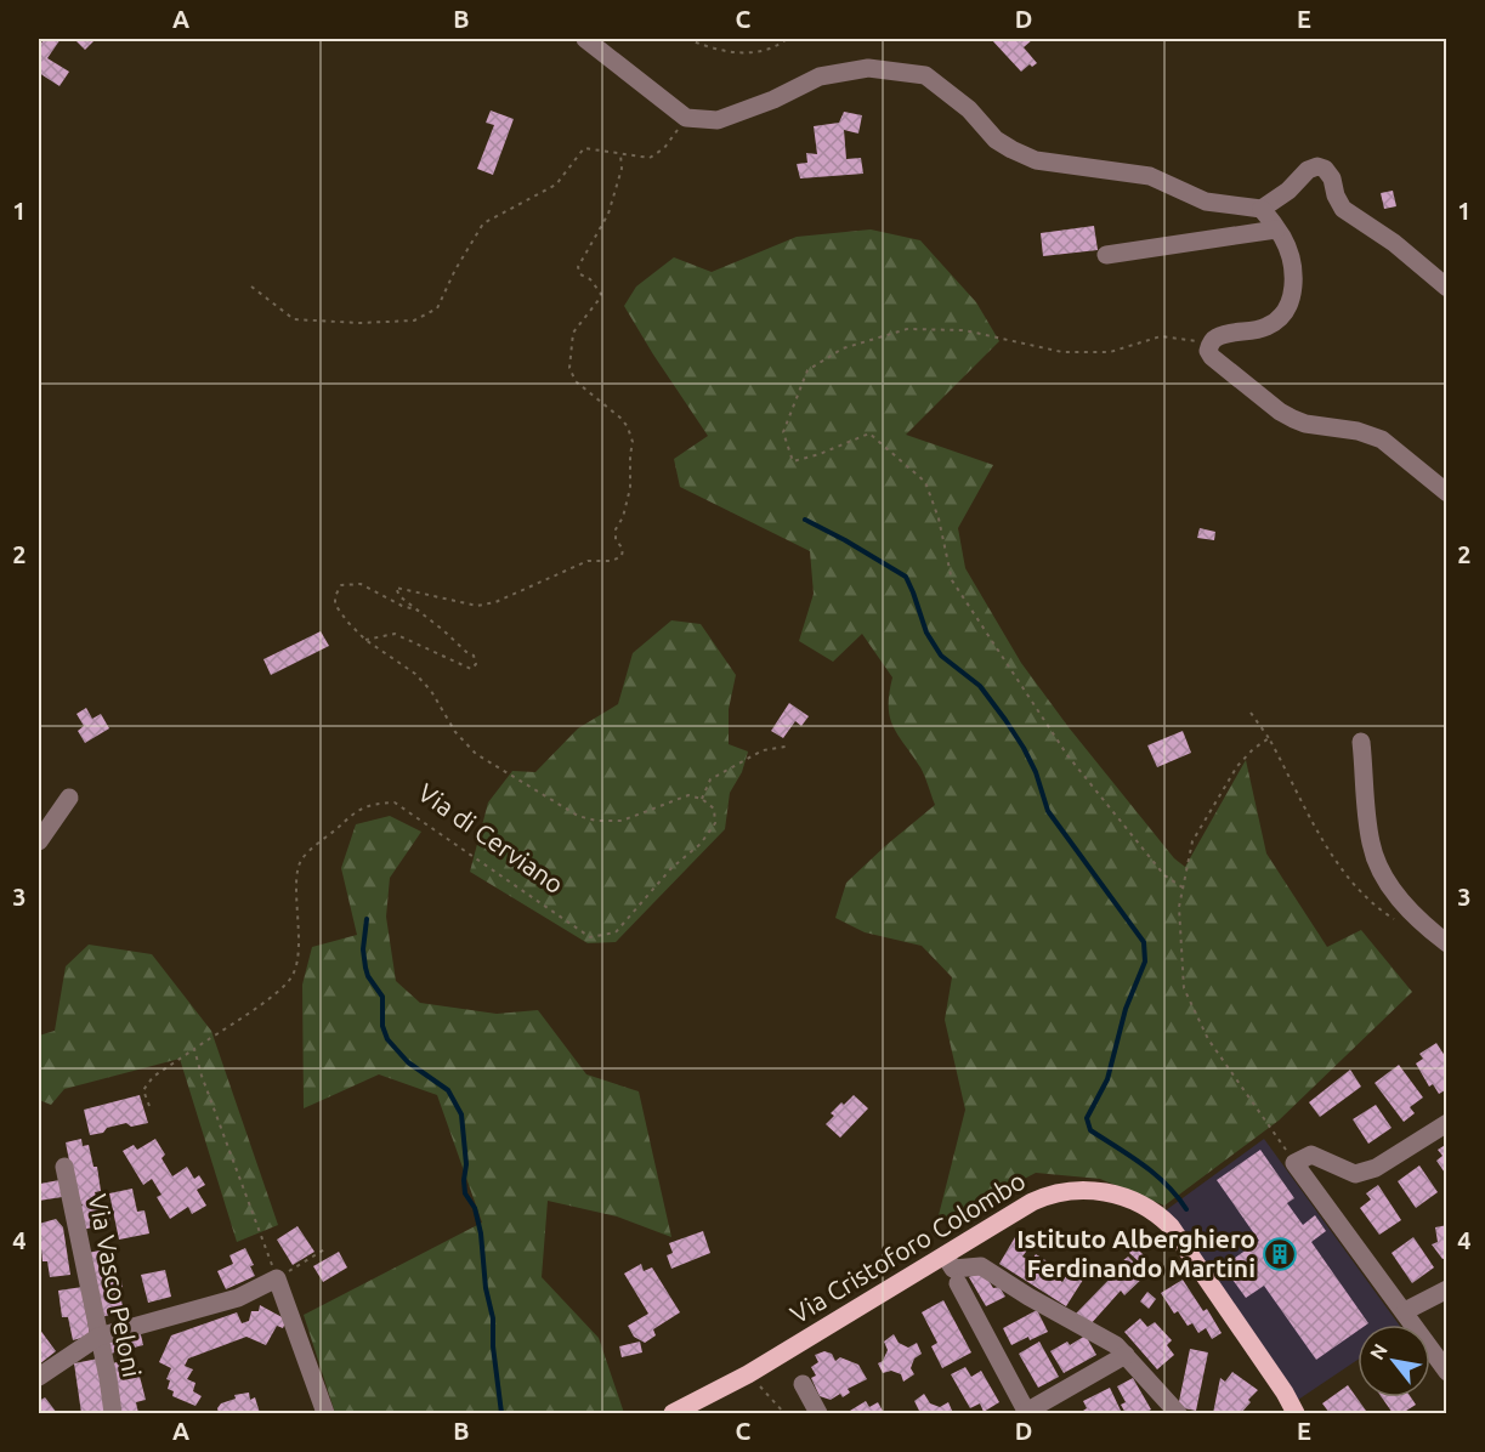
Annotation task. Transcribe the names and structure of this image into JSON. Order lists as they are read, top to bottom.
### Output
{
  "streets": {
    "main road": ["Via Cristoforo Colombo"],
    "street": ["Via Vasco Peloni"],
    "path": ["Via di Cerviano"]
  },
  "places": {
    "building": ["Istituto Alberghiero Ferdinando Martini"]
  },
  "north": "top left",
  "grid": {
    "columns": [
      "A",
      "B",
      "C",
      "D",
      "E"
    ],
    "rows": [
      "1",
      "2",
      "3",
      "4"
    ]
  }
}
